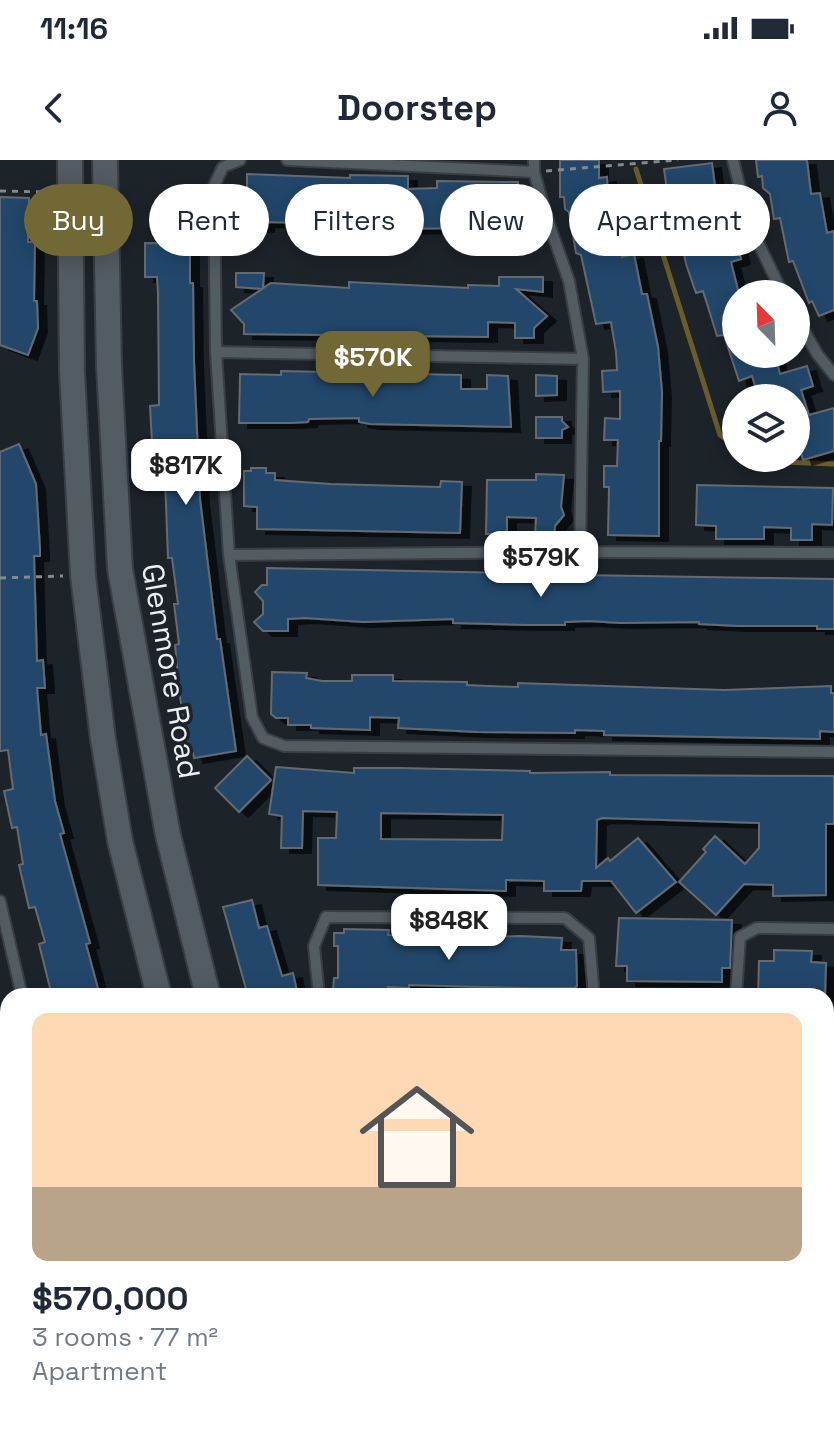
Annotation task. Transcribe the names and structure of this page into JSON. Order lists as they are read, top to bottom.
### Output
{
  "streets": {
    "main road": ["Glenmore Road"]
  },
  "north": "top left",
  "page": {
    "status": "11:16",
    "header": "Doorstep",
    "chip": [
      "Buy",
      "Rent",
      "Filters",
      "New",
      "Apartment"
    ],
    "price": [
      "$570K",
      "$817K",
      "$579K",
      "$848K"
    ],
    "list": [
      {
        "name": "$570,000",
        "note": "3 rooms · 77 m² · Apartment"
      }
    ]
  }
}
